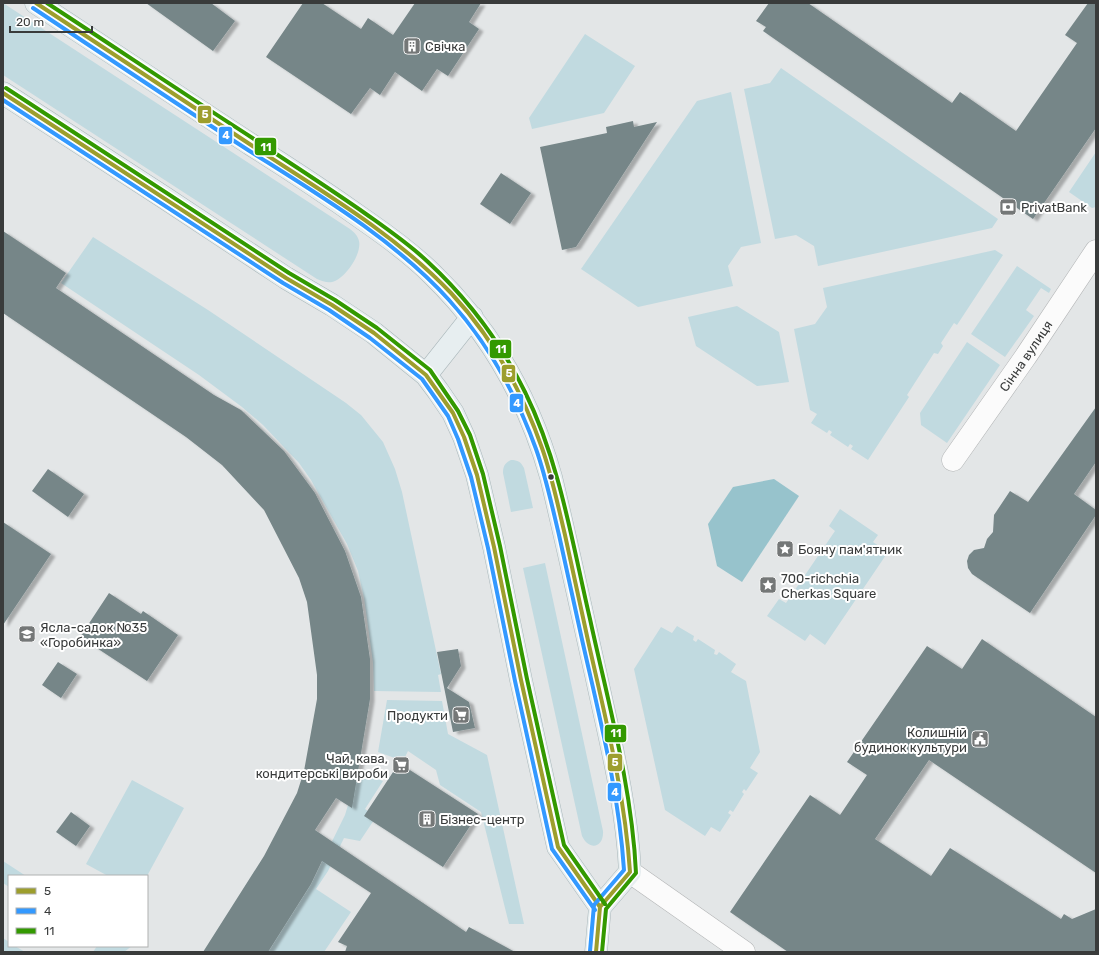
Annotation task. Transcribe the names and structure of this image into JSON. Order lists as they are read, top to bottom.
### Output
{
  "streets": {
    "street": ["Сінна вулиця"]
  },
  "places": {
    "building": ["Свічка", "Бізнес-центр"],
    "bank": ["PrivatBank"],
    "place": ["Бояну пам'ятник", "700-richchia Cherkas Square"],
    "school or university": ["Ясла-садок №35 «Горобинка»"],
    "supermarket": ["Продукти", "Чай, кава, кондитерські вироби"],
    "public building": ["Колишній будинок культури"]
  },
  "lines": ["transit line 5", "transit line 11", "transit line 4"],
  "legend": ["5", "4", "11"],
  "scale_bar": "20 m"
}
